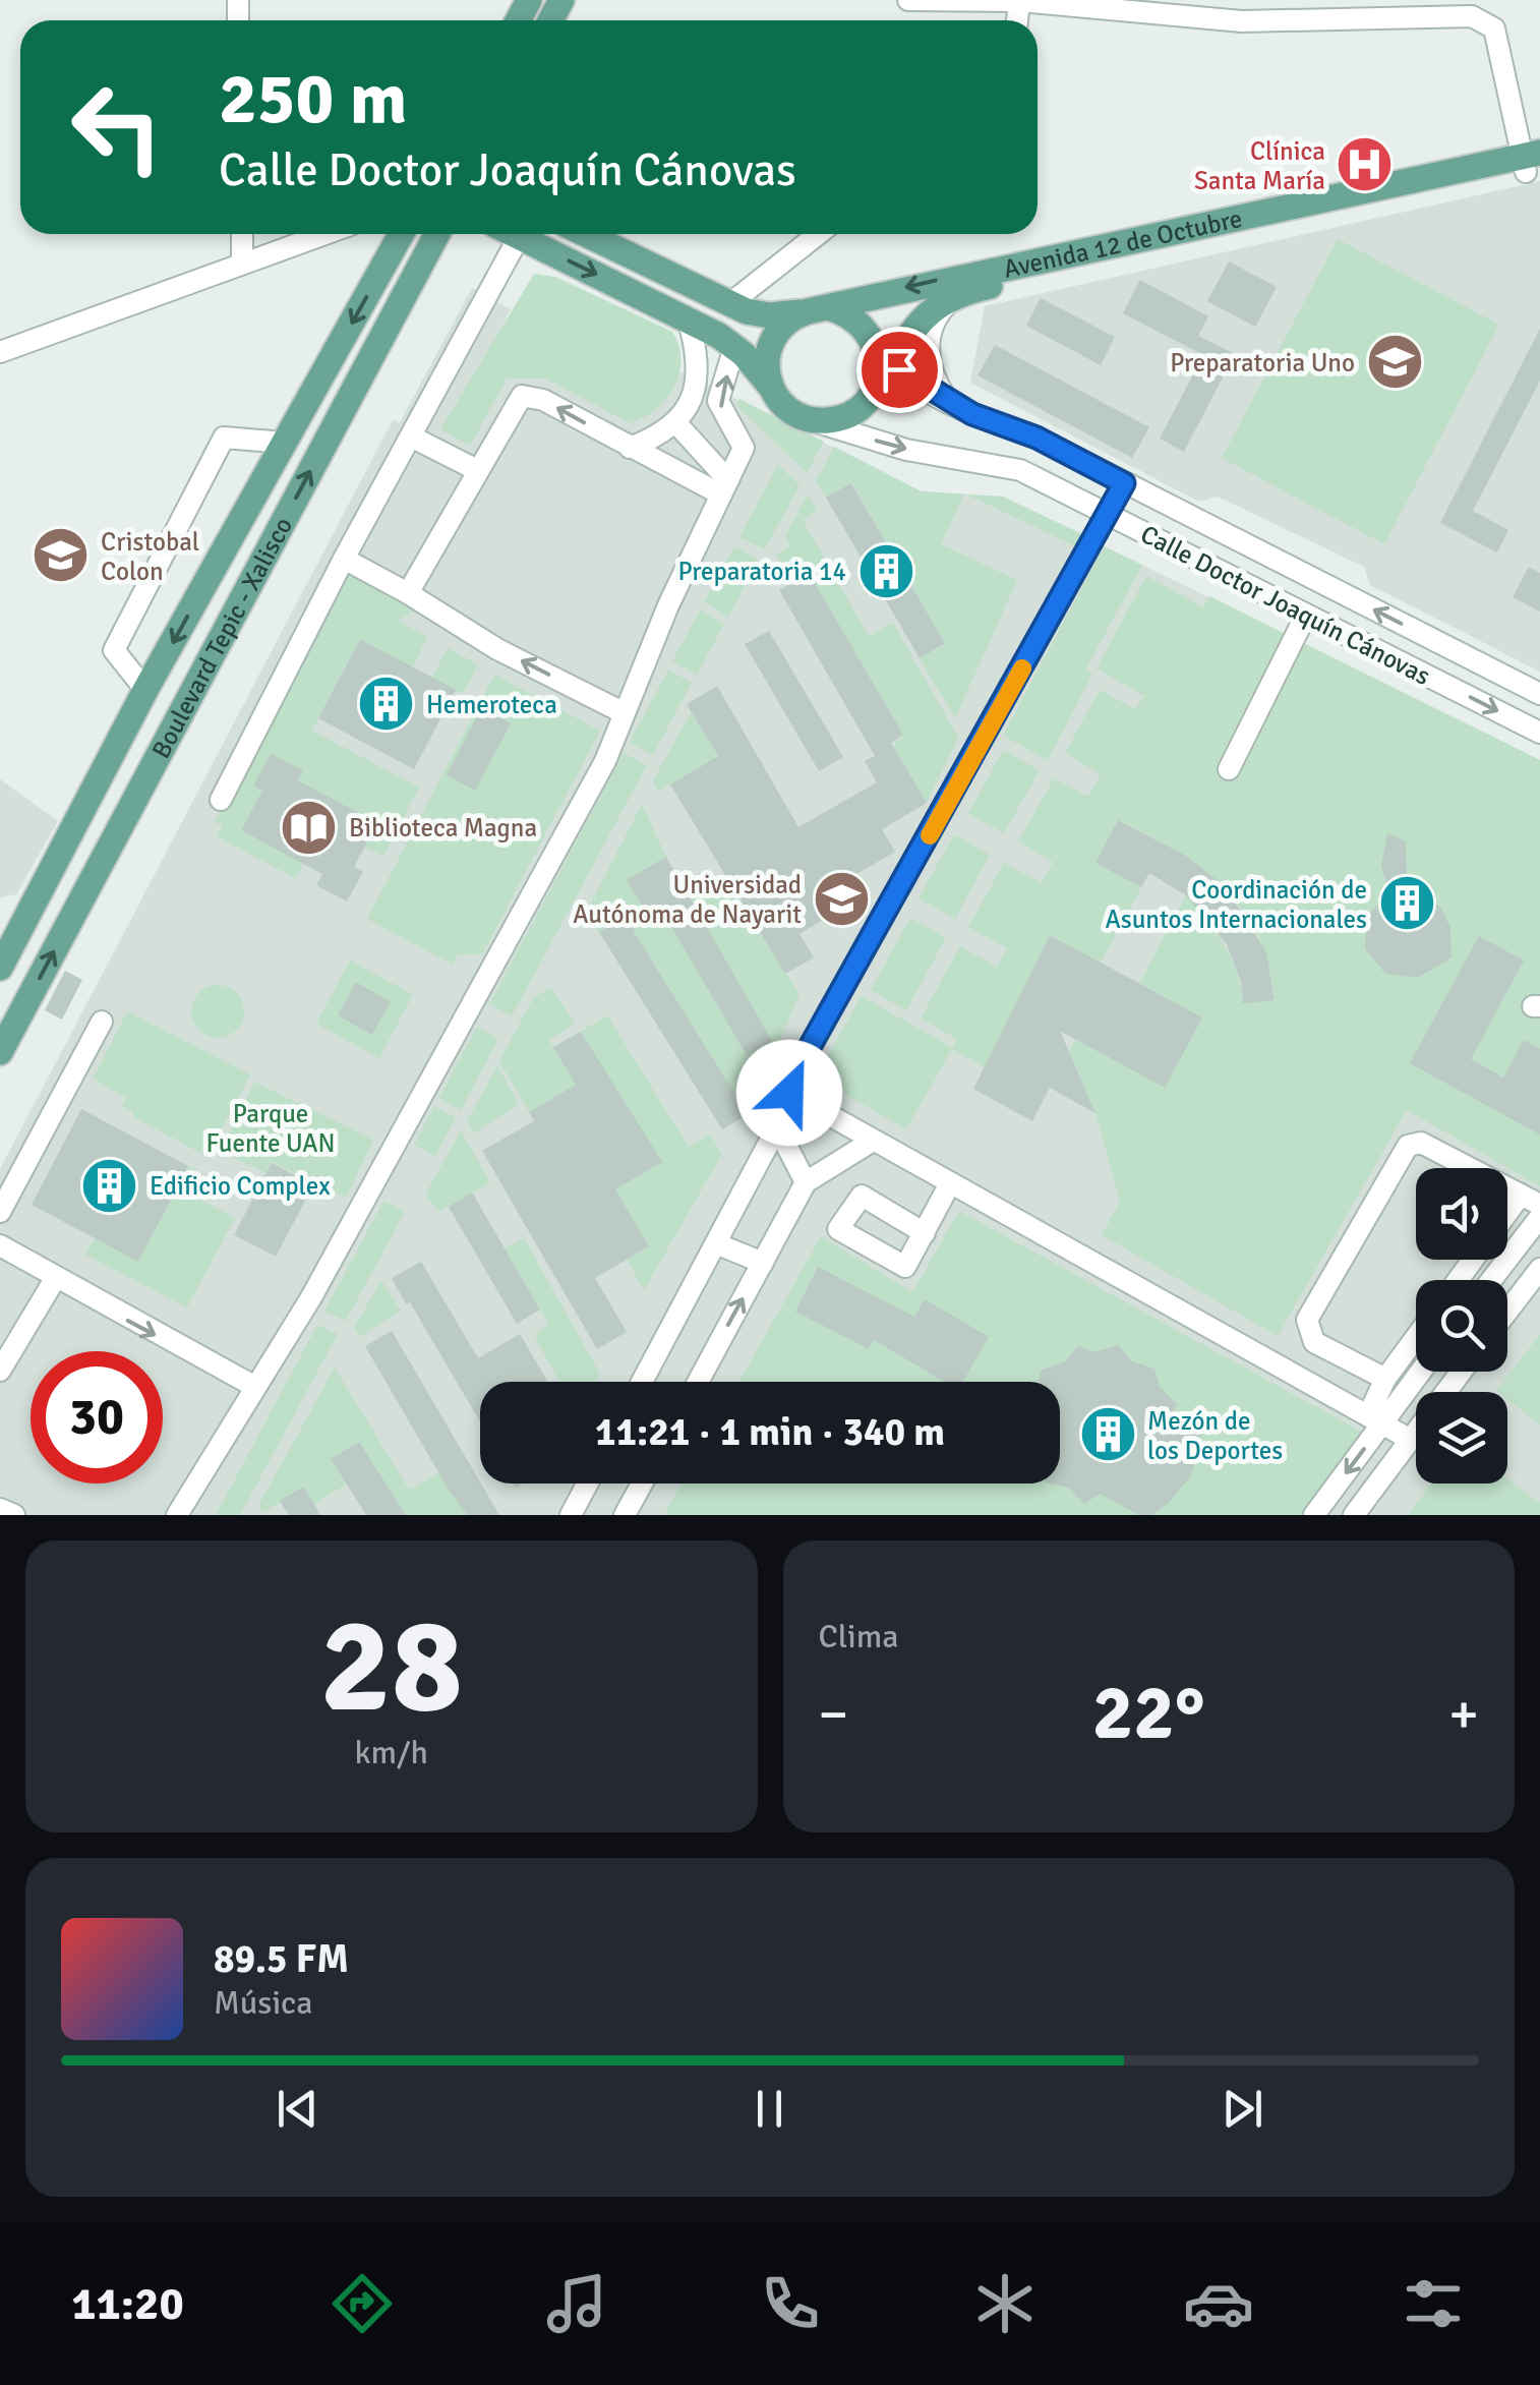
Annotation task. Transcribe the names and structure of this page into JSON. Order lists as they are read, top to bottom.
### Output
{
  "streets": {
    "main road": ["Avenida 12 de Octubre", "Boulevard Tepic - Xalisco"],
    "street": ["Calle Doctor Joaquín Cánovas"]
  },
  "crossings": [
    ["Avenida 12 de Octubre", "Calle Doctor Joaquín Cánovas"]
  ],
  "parks": ["Parque Fuente UAN"],
  "places": {
    "hospital": ["Clínica Santa María"],
    "school or university": ["Preparatoria Uno", "Cristobal Colon", "Universidad Autónoma de Nayarit"],
    "building": [
      "Preparatoria 14",
      "Hemeroteca",
      "Coordinación de Asuntos Internacionales",
      "Edificio Complex",
      "Mezón de los Deportes"
    ],
    "library": ["Biblioteca Magna"]
  },
  "page": {
    "turn": ["250 m", "Calle Doctor Joaquín Cánovas"],
    "limit": "30",
    "trip": "11:21 · 1 min · 340 m",
    "tile": [
      ["28", "km/h"],
      "Clima"
    ],
    "heat": ["−", "22°", "+"],
    "song": ["89.5 FM", "Música"],
    "tabs": "11:20"
  }
}
